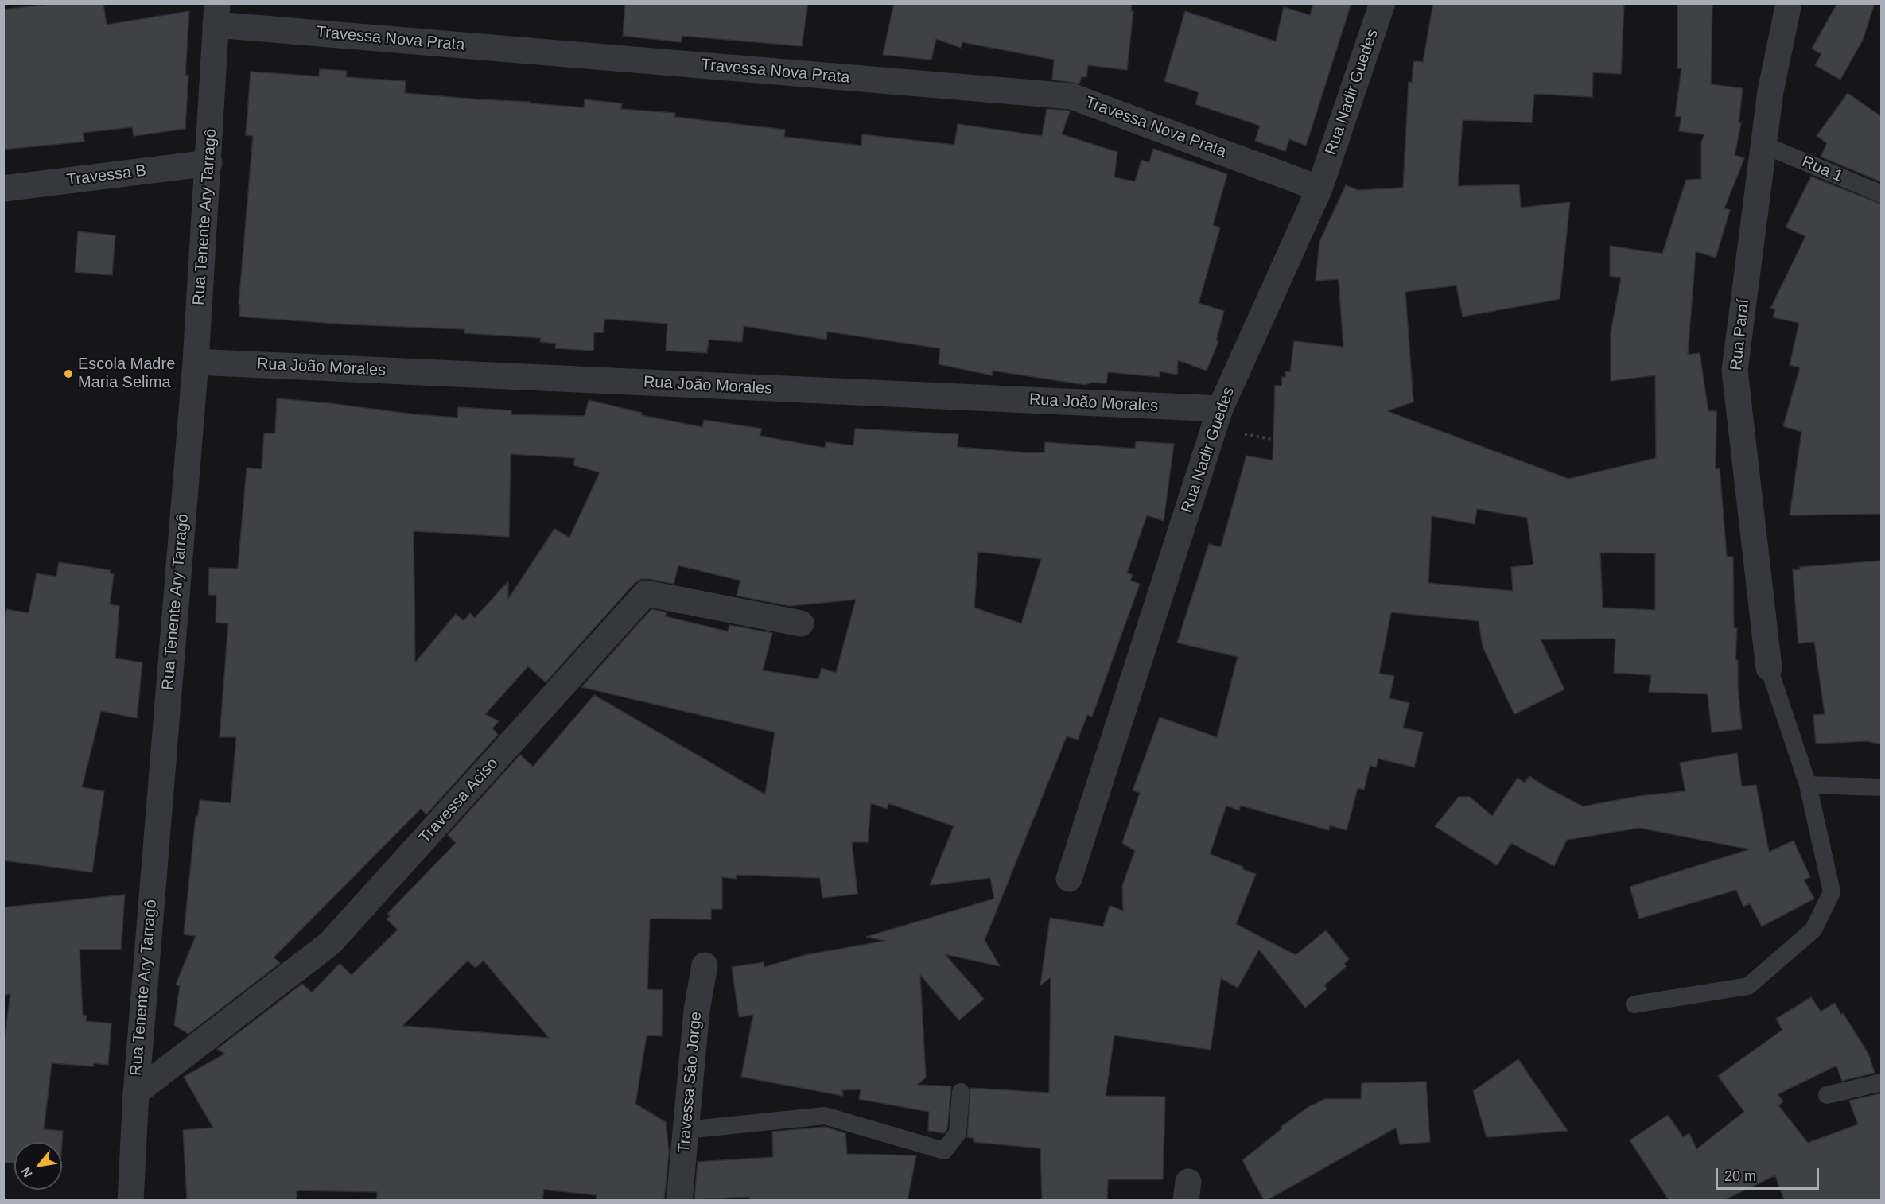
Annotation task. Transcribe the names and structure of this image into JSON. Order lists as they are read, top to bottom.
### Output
{
  "streets": {
    "street": [
      "Travessa Nova Prata",
      "Rua Nadir Guedes",
      "Travessa B",
      "Rua Tenente Ary Tarragô",
      "Rua Paraí",
      "Rua João Morales",
      "Travessa Aciso",
      "Travessa São Jorge"
    ],
    "lane": ["Rua 1"]
  },
  "crossings": [
    ["Travessa Nova Prata", "Rua Nadir Guedes"],
    ["Travessa Nova Prata", "Rua Tenente Ary Tarragô"],
    ["Rua Nadir Guedes", "Rua João Morales"],
    ["Rua 1", "Rua Paraí"],
    ["Travessa B", "Rua Tenente Ary Tarragô"],
    ["Rua Tenente Ary Tarragô", "Rua João Morales"],
    ["Rua Tenente Ary Tarragô", "Travessa Aciso"]
  ],
  "places": ["Escola Madre Maria Selima"],
  "scale_bar": "20 m",
  "north": "bottom left"
}
